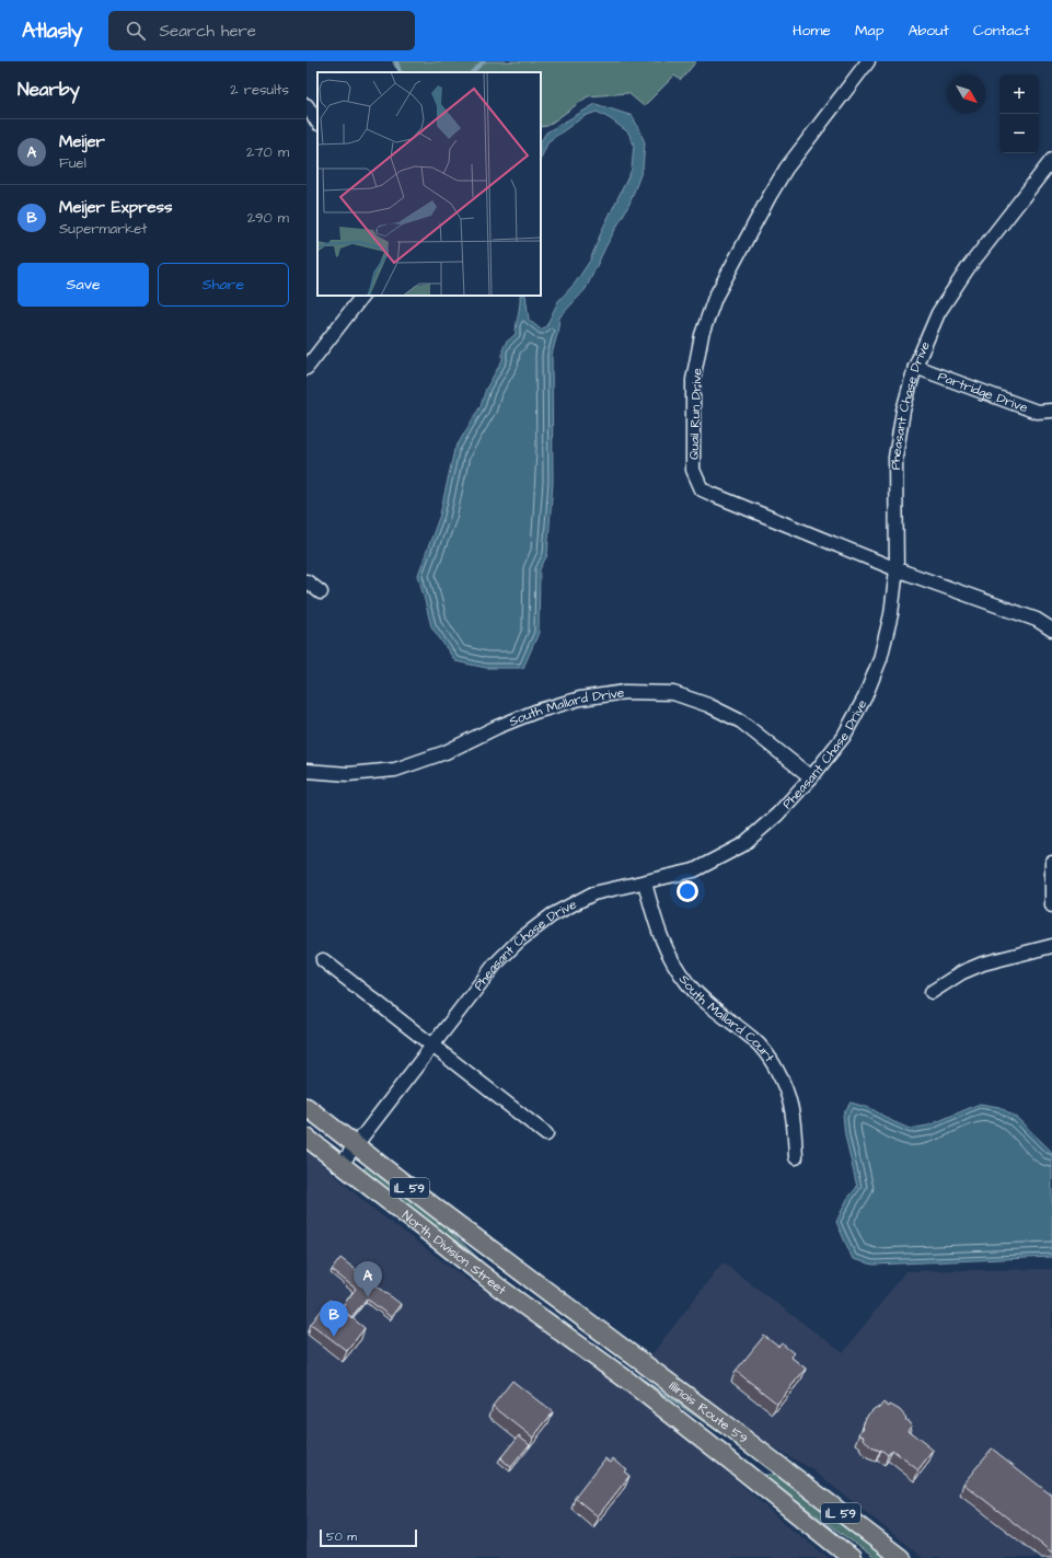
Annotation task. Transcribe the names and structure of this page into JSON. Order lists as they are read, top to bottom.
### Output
{
  "streets": {
    "main road": ["IL 59", "North Division Street", "Illinois Route 59"],
    "street": [
      "Partridge Drive",
      "Pheasant Chase Drive",
      "Quail Run Drive",
      "South Mallard Drive",
      "South Mallard Court"
    ]
  },
  "crossings": [
    ["Partridge Drive", "Pheasant Chase Drive"],
    ["Pheasant Chase Drive", "Quail Run Drive"],
    ["Pheasant Chase Drive", "South Mallard Drive"],
    ["Pheasant Chase Drive", "South Mallard Court"],
    ["Pheasant Chase Drive", "North Division Street"],
    ["North Division Street", "Illinois Route 59"]
  ],
  "scale_bar": "50 m",
  "north": "bottom right",
  "page": {
    "header": "Atlasly",
    "search": "Search here",
    "nav": [
      "Home",
      "Map",
      "About",
      "Contact"
    ],
    "heading": ["Nearby", "2 results"],
    "map_buttons": ["+", "−"],
    "list": [
      {
        "mark": "A",
        "name": "Meijer",
        "note": "Fuel",
        "value": "270 m"
      },
      {
        "mark": "B",
        "name": "Meijer Express",
        "note": "Supermarket",
        "value": "290 m"
      }
    ],
    "buttons": ["Save", "Share"],
    "pins": ["A", "B"],
    "scale": "50 m"
  }
}
